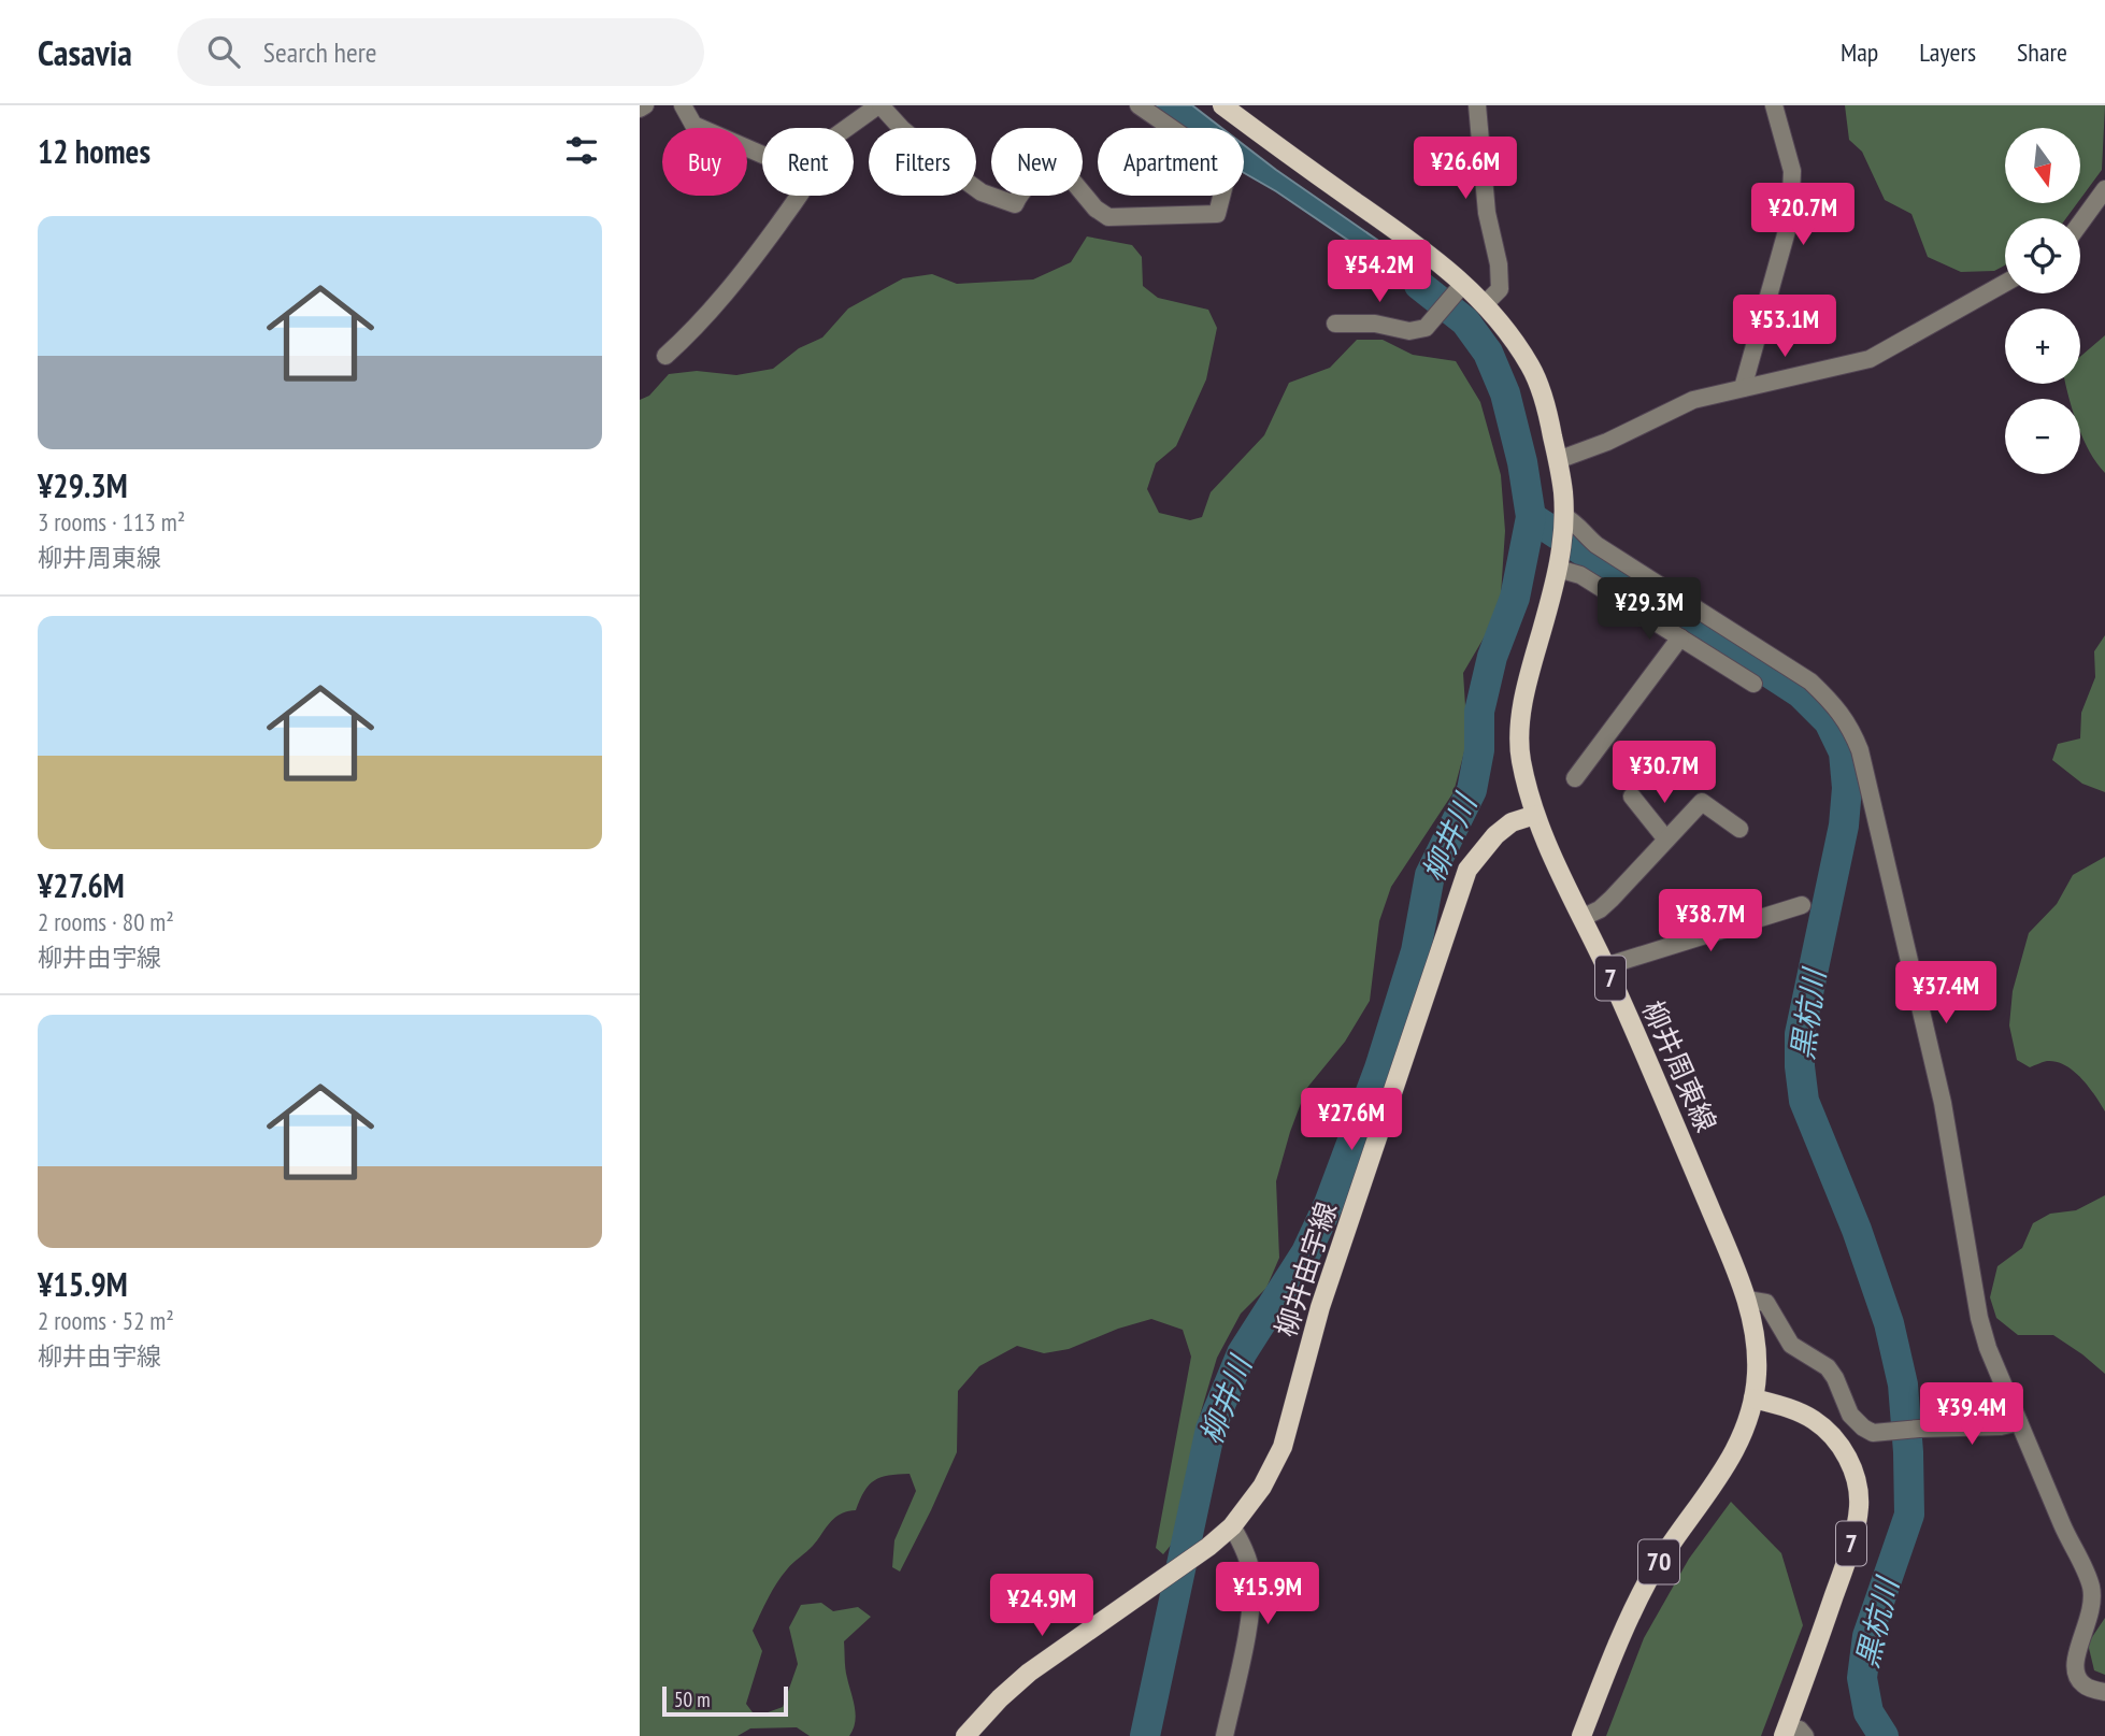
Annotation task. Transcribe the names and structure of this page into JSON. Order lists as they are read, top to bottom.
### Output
{
  "streets": {
    "main road": [
      "7",
      "柳井周東線",
      "柳井由宇線",
      "70"
    ]
  },
  "crossings": [
    ["7", "柳井周東線"],
    ["7", "70"],
    ["柳井周東線", "柳井由宇線"],
    ["柳井周東線", "70"]
  ],
  "water": ["柳井川", "黒杭川"],
  "scale_bar": "50 m",
  "north": "bottom",
  "page": {
    "header": "Casavia",
    "search": "Search here",
    "nav": ["Map", "Layers", "Share"],
    "heading": "12 homes",
    "map_buttons": ["+", "−"],
    "chip": [
      "Buy",
      "Rent",
      "Filters",
      "New",
      "Apartment"
    ],
    "price": [
      "¥26.6M",
      "¥20.7M",
      "¥54.2M",
      "¥53.1M",
      "¥29.3M",
      "¥30.7M",
      "¥38.7M",
      "¥37.4M",
      "¥27.6M",
      "¥39.4M",
      "¥15.9M",
      "¥24.9M"
    ],
    "list": [
      {
        "name": "¥29.3M",
        "note": "3 rooms · 113 m² · 柳井周東線"
      },
      {
        "name": "¥27.6M",
        "note": "2 rooms · 80 m² · 柳井由宇線"
      },
      {
        "name": "¥15.9M",
        "note": "2 rooms · 52 m² · 柳井由宇線"
      }
    ],
    "scale": "50 m"
  }
}
